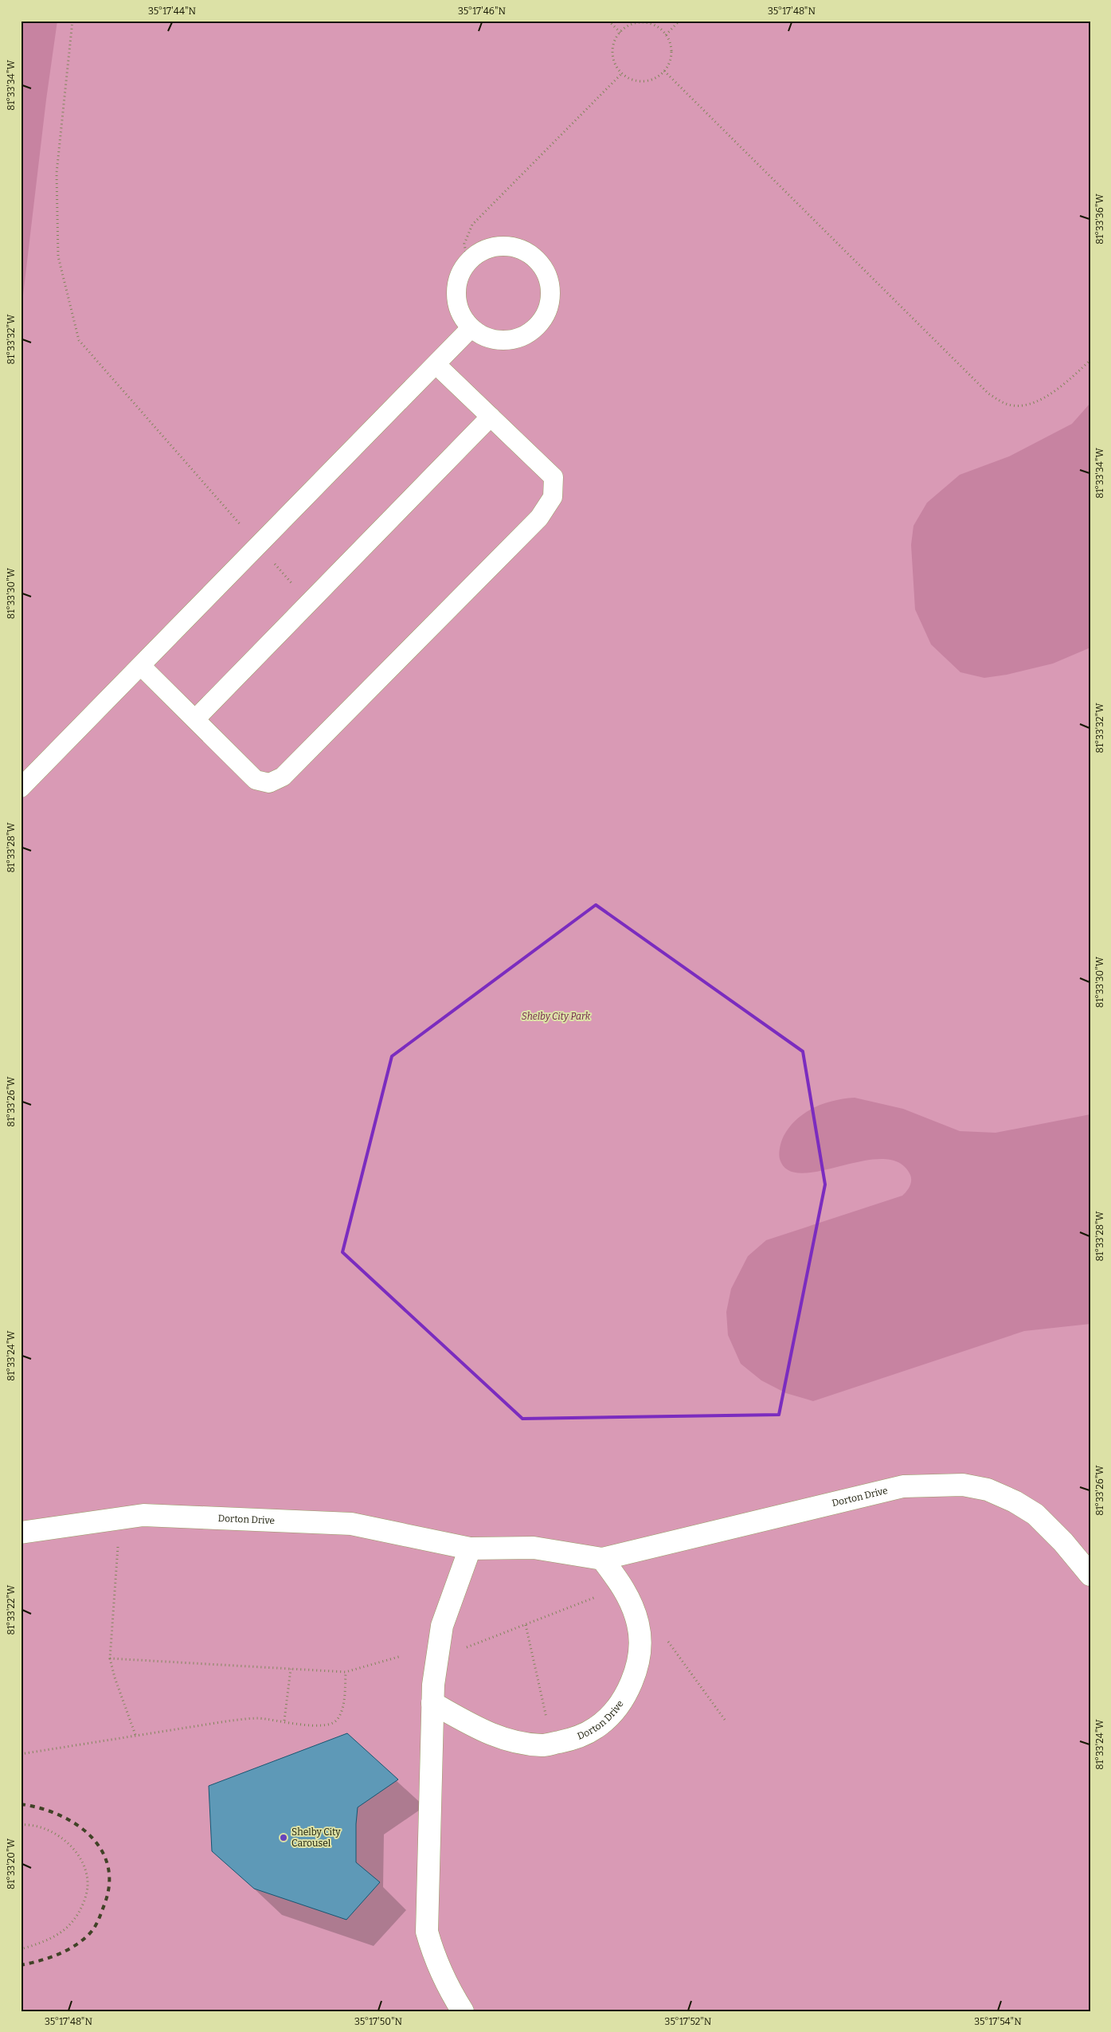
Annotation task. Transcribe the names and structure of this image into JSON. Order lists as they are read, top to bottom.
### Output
{
  "streets": {
    "street": ["Dorton Drive"]
  },
  "parks": ["Shelby City Park"],
  "places": ["Shelby City Carousel"],
  "coordinates": [
    "35°17'44\"N",
    "35°17'46\"N",
    "35°17'48\"N",
    "81°33'34\"W",
    "81°33'36\"W",
    "81°33'32\"W",
    "81°33'30\"W",
    "81°33'28\"W",
    "81°33'26\"W",
    "81°33'24\"W",
    "81°33'22\"W",
    "81°33'20\"W",
    "35°17'50\"N",
    "35°17'52\"N",
    "35°17'54\"N"
  ]
}
